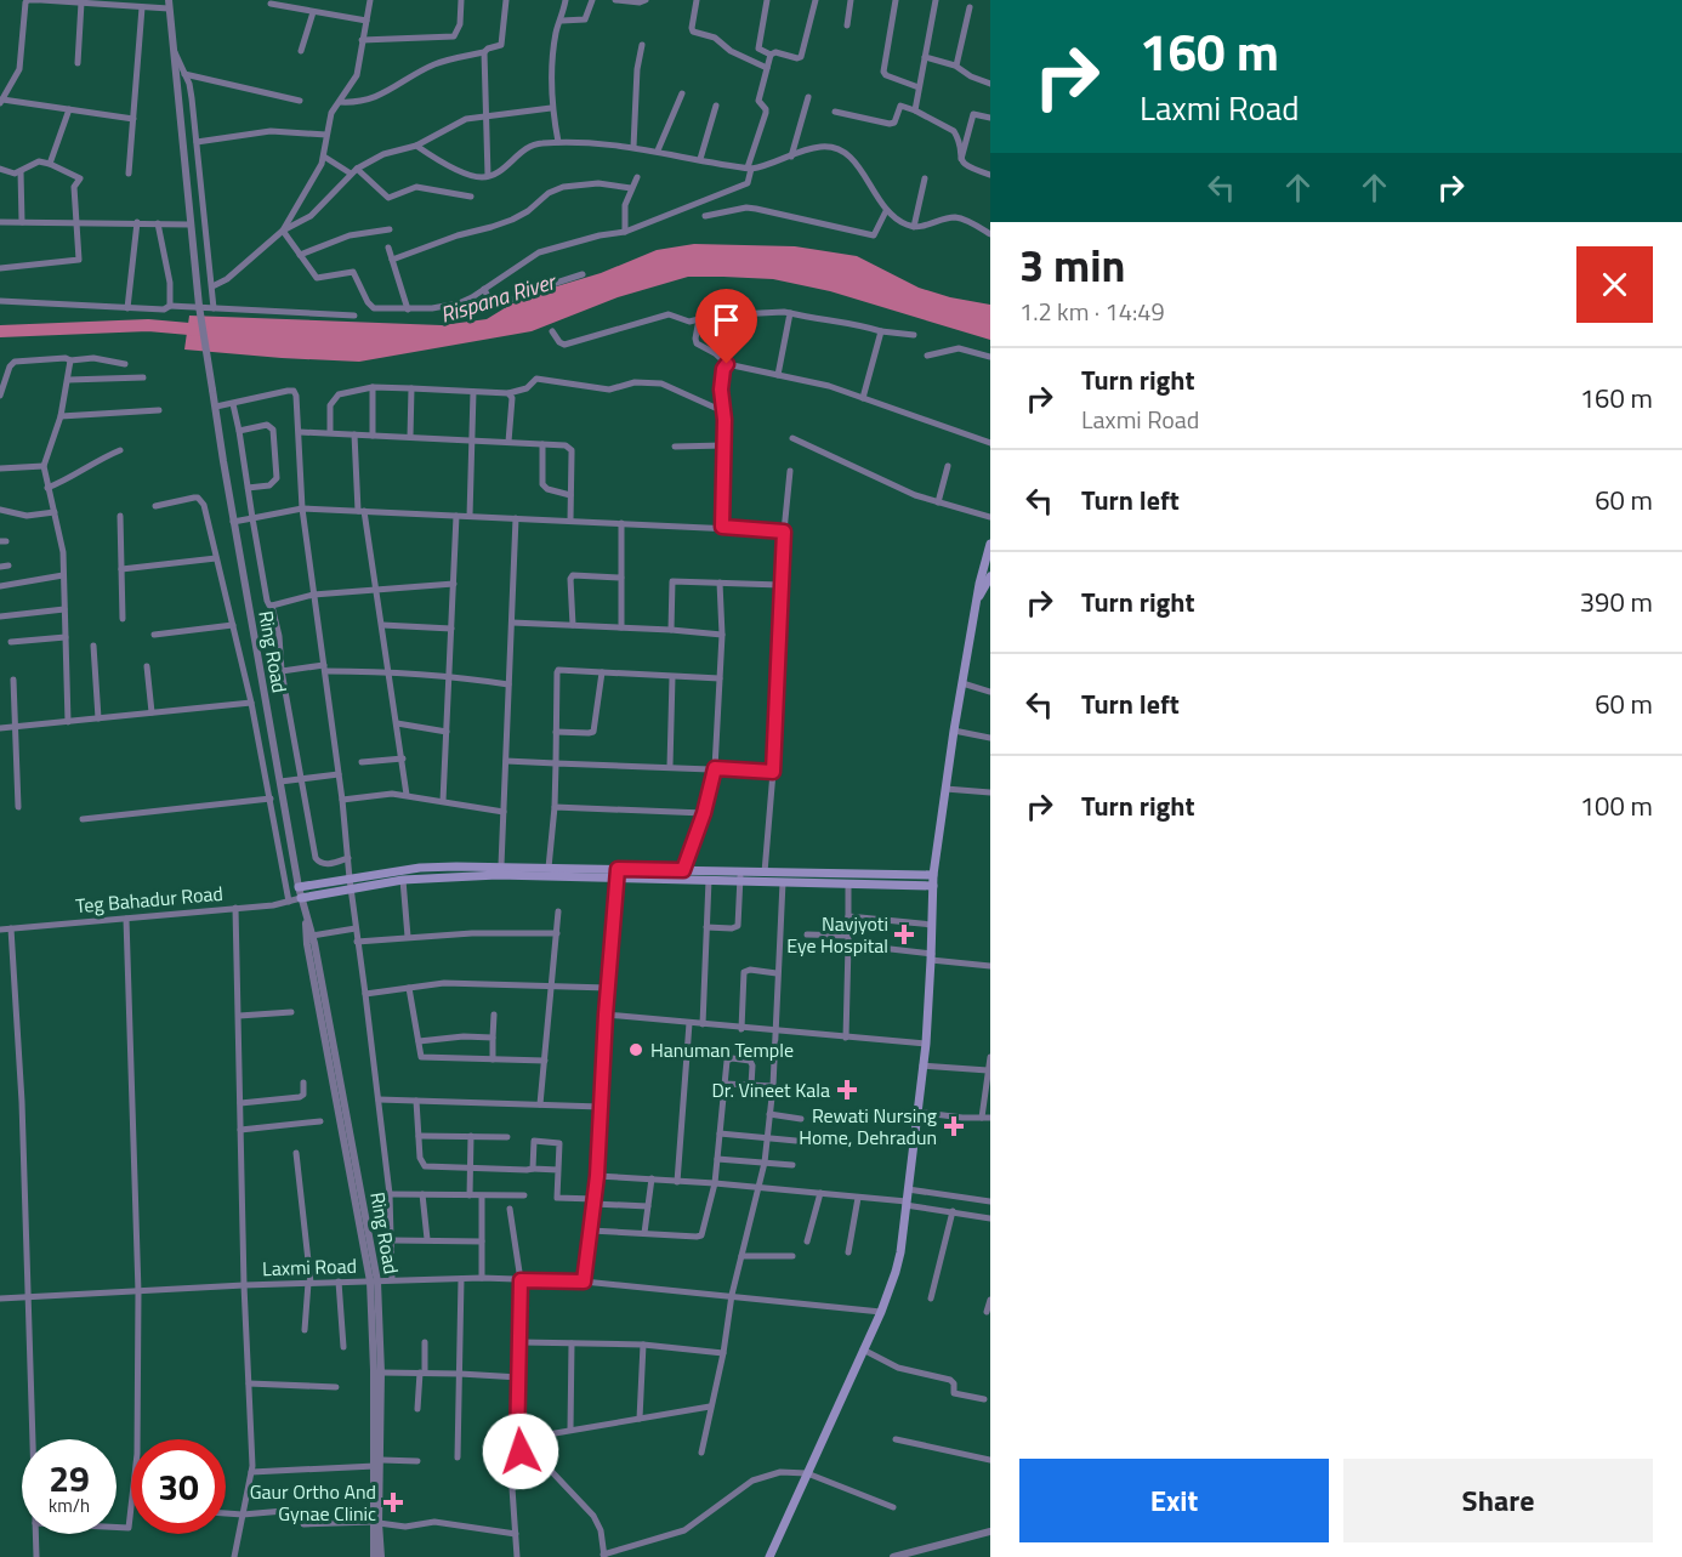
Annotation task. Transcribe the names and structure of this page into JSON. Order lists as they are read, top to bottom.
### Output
{
  "streets": {
    "street": ["Ring Road", "Teg Bahadur Road", "Laxmi Road"]
  },
  "crossings": [
    ["Ring Road", "Teg Bahadur Road"],
    ["Ring Road", "Laxmi Road"]
  ],
  "water": ["Rispana River"],
  "places": {
    "health": [
      "Navjyoti Eye Hospital",
      "Dr. Vineet Kala",
      "Rewati Nursing Home, Dehradun",
      "Gaur Ortho And Gynae Clinic"
    ],
    "other": ["Hanuman Temple"]
  },
  "page": {
    "turn": ["160 m", "Laxmi Road"],
    "heading": ["3 min", "1.2 km · 14:49"],
    "list": [
      {
        "name": "Turn right",
        "note": "Laxmi Road",
        "value": "160 m"
      },
      {
        "name": "Turn left",
        "value": "60 m"
      },
      {
        "name": "Turn right",
        "value": "390 m"
      },
      {
        "name": "Turn left",
        "value": "60 m"
      },
      {
        "name": "Turn right",
        "value": "100 m"
      }
    ],
    "speed": "29 km/h",
    "limit": "30",
    "buttons": ["Exit", "Share"]
  }
}
